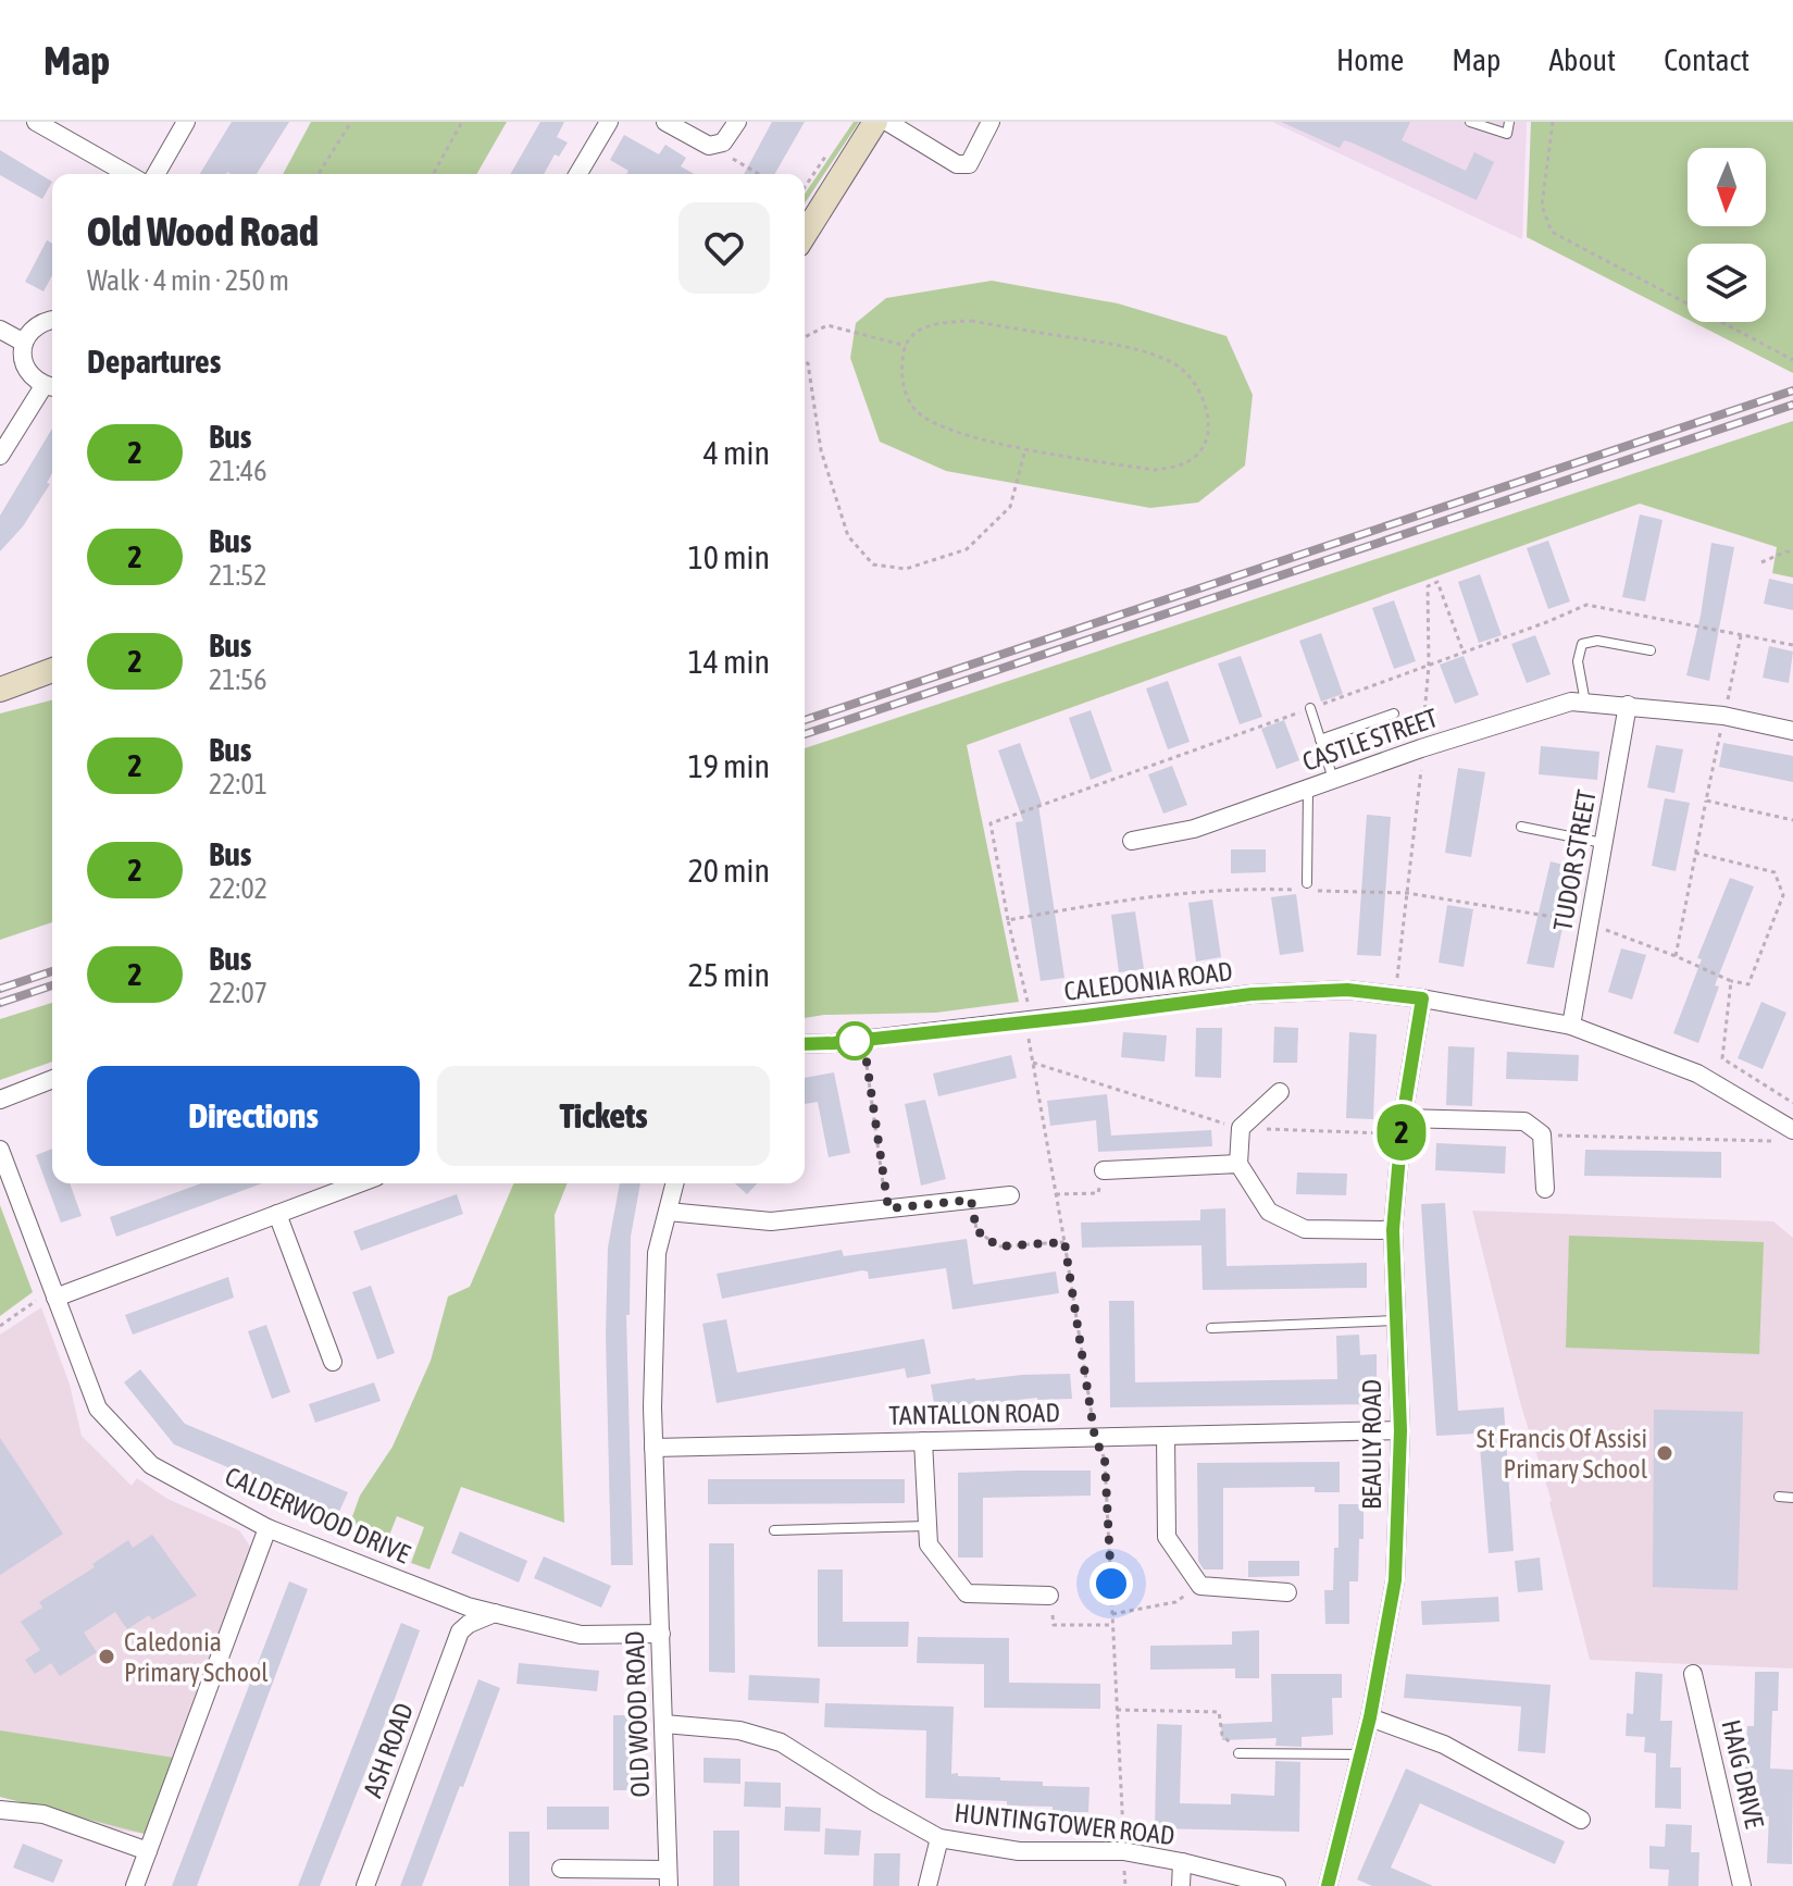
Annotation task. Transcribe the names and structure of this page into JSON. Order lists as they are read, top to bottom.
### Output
{
  "streets": {
    "street": [
      "CASTLE STREET",
      "TUDOR STREET",
      "CALEDONIA ROAD",
      "TANTALLON ROAD",
      "BEAULY ROAD",
      "CALDERWOOD DRIVE",
      "OLD WOOD ROAD",
      "ASH ROAD",
      "HAIG DRIVE",
      "HUNTINGTOWER ROAD"
    ]
  },
  "crossings": [
    ["CASTLE STREET", "TUDOR STREET"],
    ["TUDOR STREET", "CALEDONIA ROAD"],
    ["CALEDONIA ROAD", "BEAULY ROAD"],
    ["TANTALLON ROAD", "BEAULY ROAD"],
    ["TANTALLON ROAD", "OLD WOOD ROAD"],
    ["CALDERWOOD DRIVE", "OLD WOOD ROAD"],
    ["OLD WOOD ROAD", "HUNTINGTOWER ROAD"]
  ],
  "places": ["St Francis Of Assisi Primary School", "Caledonia Primary School"],
  "lines": ["bus line 2"],
  "north": "bottom",
  "page": {
    "header": "Map",
    "nav": [
      "Home",
      "Map",
      "About",
      "Contact"
    ],
    "on_map": "2",
    "heading": [
      ["Old Wood Road", "Walk · 4 min · 250 m"],
      "Departures"
    ],
    "list": [
      {
        "mark": "2",
        "name": "Bus",
        "note": "21:46",
        "value": "4 min"
      },
      {
        "mark": "2",
        "name": "Bus",
        "note": "21:52",
        "value": "10 min"
      },
      {
        "mark": "2",
        "name": "Bus",
        "note": "21:56",
        "value": "14 min"
      },
      {
        "mark": "2",
        "name": "Bus",
        "note": "22:01",
        "value": "19 min"
      },
      {
        "mark": "2",
        "name": "Bus",
        "note": "22:02",
        "value": "20 min"
      },
      {
        "mark": "2",
        "name": "Bus",
        "note": "22:07",
        "value": "25 min"
      }
    ],
    "buttons": ["Directions", "Tickets"]
  }
}
